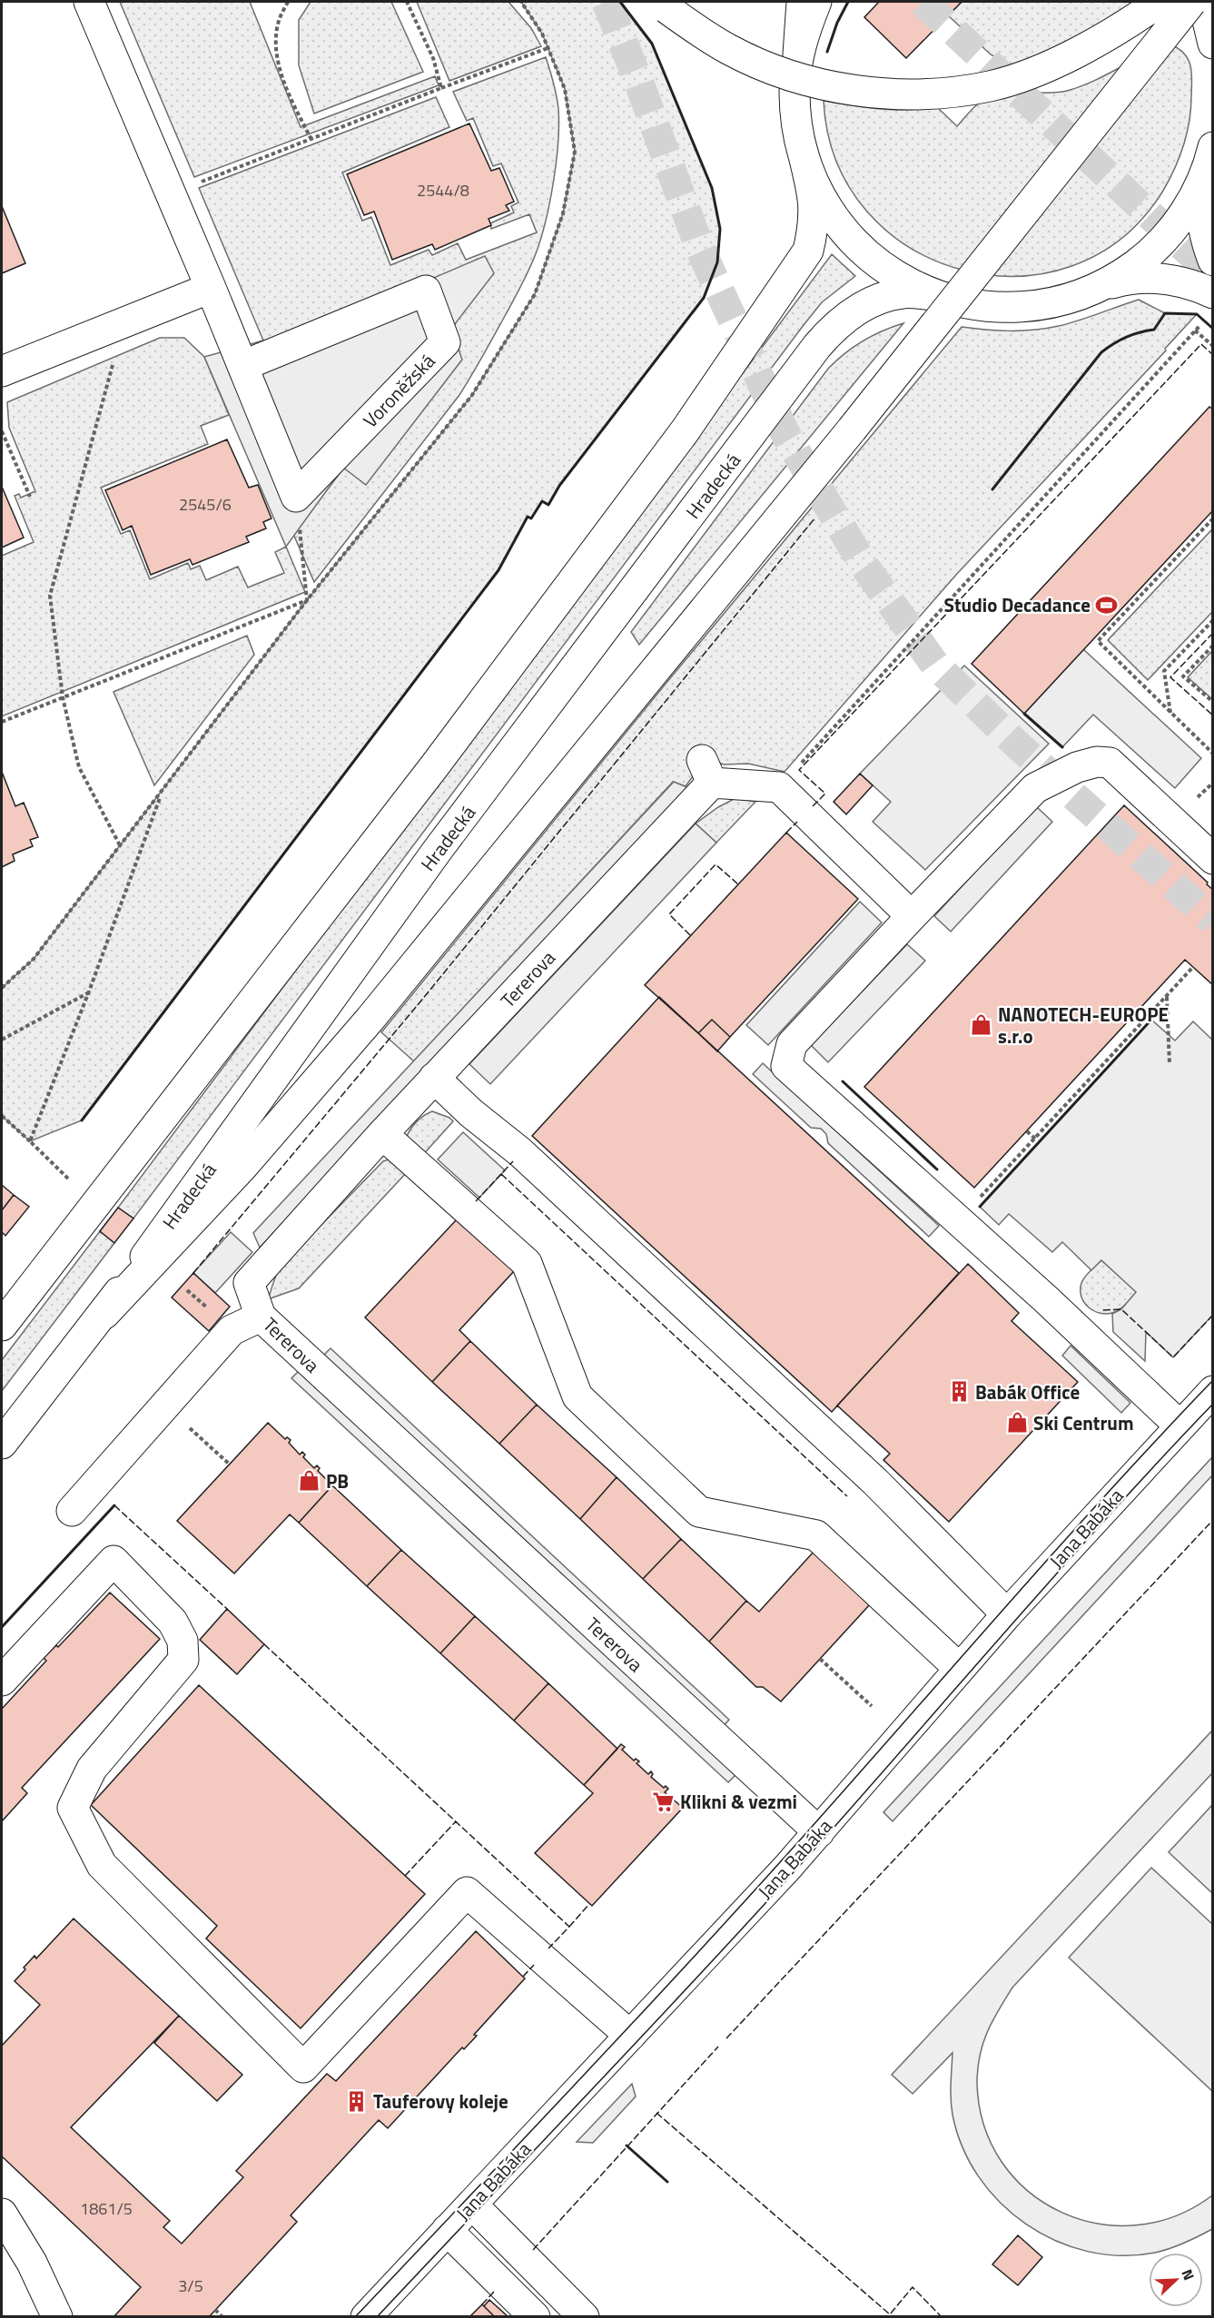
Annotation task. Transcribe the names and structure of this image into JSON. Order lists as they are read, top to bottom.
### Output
{
  "streets": {
    "main road": [
      "Voroněžská",
      "Hradecká",
      "Tererova",
      "Jana Babáka"
    ]
  },
  "crossings": [
    ["Tererova", "Jana Babáka"]
  ],
  "places": {
    "sports": ["Studio Decadance"],
    "shop": ["NANOTECH-EUROPE s.r.o", "Ski Centrum", "PB"],
    "building": ["Babák Office", "Tauferovy koleje"],
    "supermarket": ["Klikni & vezmi"]
  },
  "house_numbers": [
    "2544/8",
    "2545/6",
    "1861/5",
    "3/5"
  ],
  "north": "top right"
}
